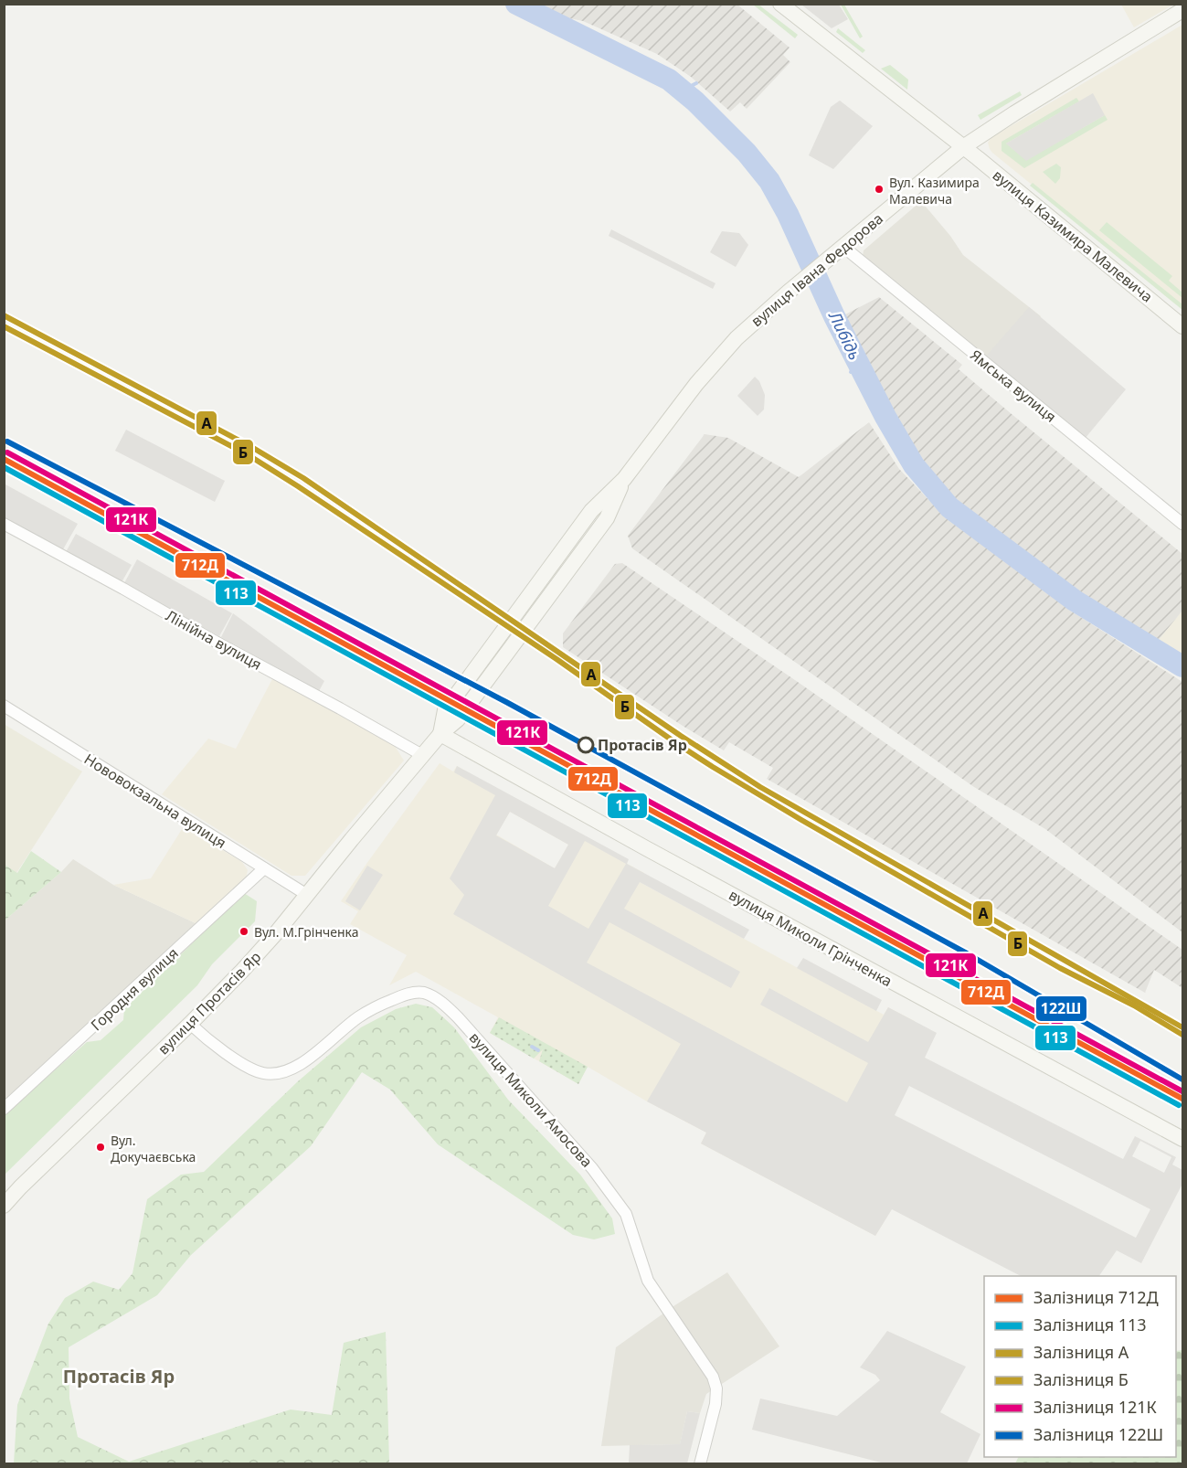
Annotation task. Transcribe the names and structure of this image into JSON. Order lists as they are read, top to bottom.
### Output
{
  "streets": {
    "main road": [
      "вулиця Казимира Малевича",
      "вулиця Івана Федорова",
      "вулиця Миколи Грінченка",
      "вулиця Протасів Яр"
    ],
    "street": [
      "Ямська вулиця",
      "Лінійна вулиця",
      "Нововокзальна вулиця",
      "Городня вулиця",
      "вулиця Миколи Амосова"
    ]
  },
  "crossings": [
    ["вулиця Казимира Малевича", "вулиця Івана Федорова"],
    ["вулиця Івана Федорова", "Ямська вулиця"],
    ["вулиця Івана Федорова", "вулиця Миколи Грінченка"],
    ["вулиця Івана Федорова", "вулиця Протасів Яр"],
    ["Лінійна вулиця", "вулиця Протасів Яр"],
    ["Нововокзальна вулиця", "Городня вулиця"],
    ["Нововокзальна вулиця", "вулиця Протасів Яр"],
    ["вулиця Миколи Грінченка", "вулиця Протасів Яр"],
    ["вулиця Протасів Яр", "вулиця Миколи Амосова"]
  ],
  "districts": ["Протасів Яр"],
  "water": ["Либідь"],
  "places": [
    "Вул. Казимира Малевича",
    "Протасів Яр",
    "Вул. М.Грінченка",
    "Вул. Докучаєвська"
  ],
  "lines": [
    "rail line A",
    "rail line Б",
    "rail line 122Ш",
    "rail line 121К",
    "rail line 712Д",
    "rail line 113"
  ],
  "legend": [
    "Залізниця 712Д",
    "Залізниця 113",
    "Залізниця A",
    "Залізниця Б",
    "Залізниця 121К",
    "Залізниця 122Ш"
  ]
}
